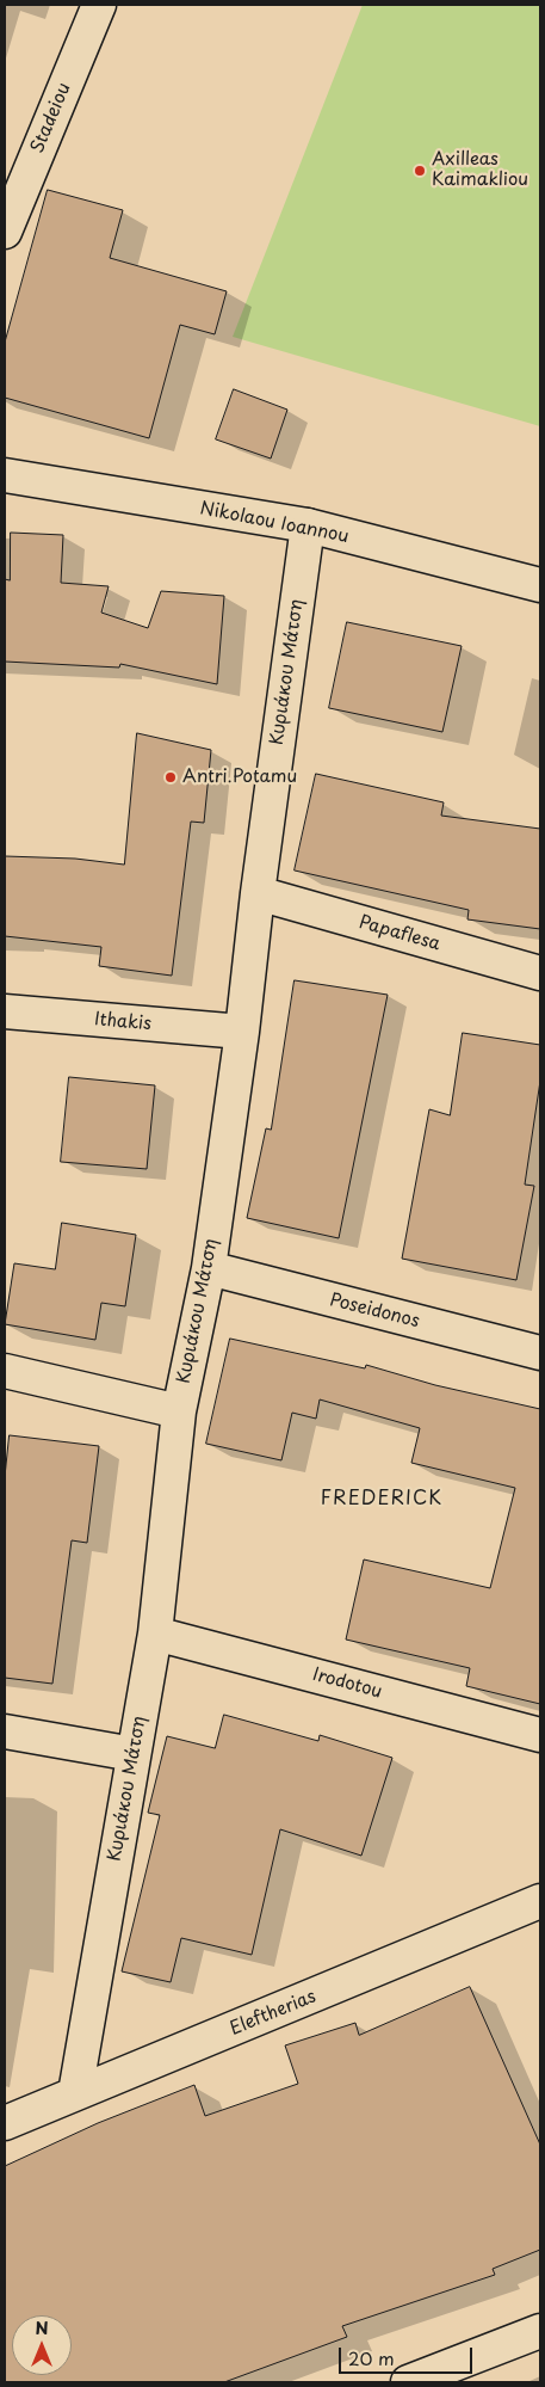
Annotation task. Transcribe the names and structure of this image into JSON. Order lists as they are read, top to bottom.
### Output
{
  "streets": {
    "street": [
      "Stadeiou",
      "Nikolaou Ioannou",
      "Κυριάκου Μάτση",
      "Papaflesa",
      "Ithakis",
      "Poseidonos",
      "Irodotou",
      "Eleftherias"
    ]
  },
  "crossings": [
    ["Nikolaou Ioannou", "Κυριάκου Μάτση"],
    ["Κυριάκου Μάτση", "Papaflesa"],
    ["Κυριάκου Μάτση", "Ithakis"],
    ["Κυριάκου Μάτση", "Poseidonos"],
    ["Κυριάκου Μάτση", "Irodotou"],
    ["Κυριάκου Μάτση", "Eleftherias"]
  ],
  "districts": ["FREDERICK"],
  "places": ["Axilleas Kaimakliou", "Antri.Potamu"],
  "scale_bar": "20 m",
  "north": "top"
}
